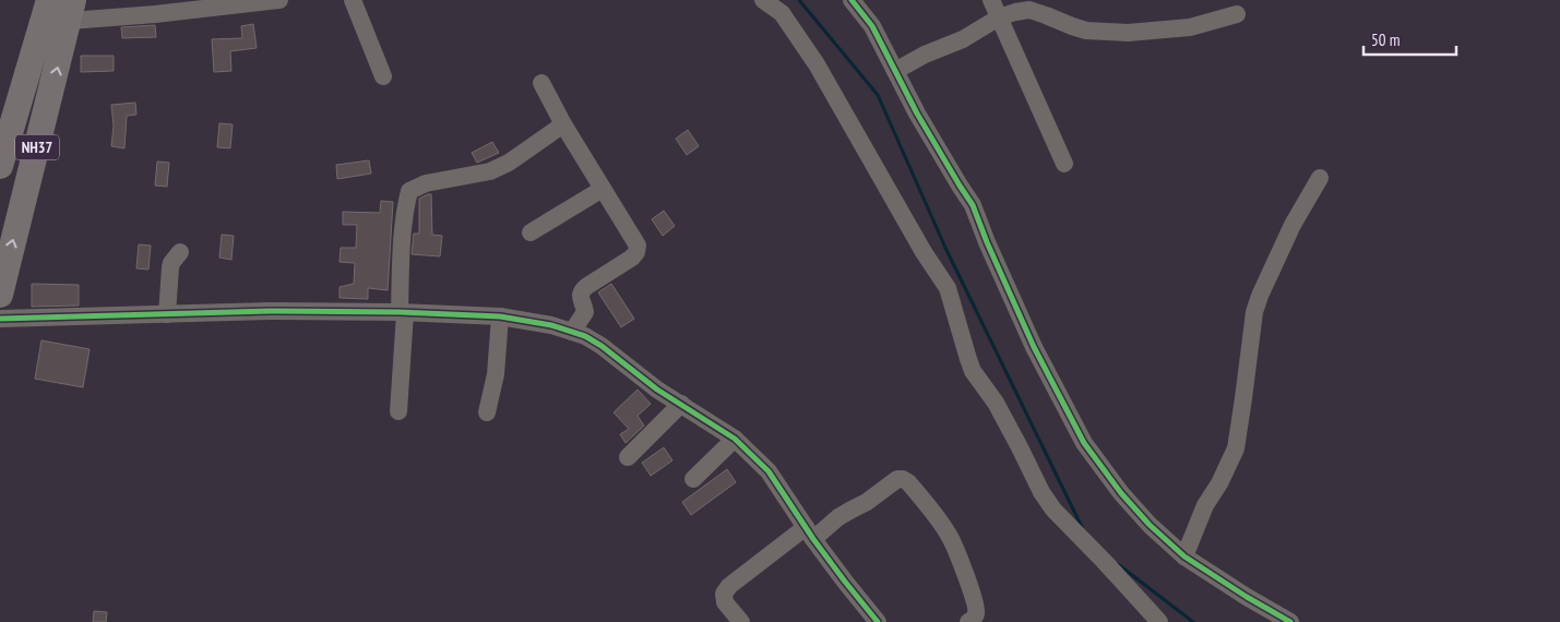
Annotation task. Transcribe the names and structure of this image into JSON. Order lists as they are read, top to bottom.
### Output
{
  "streets": {
    "highway": ["NH37"]
  },
  "scale_bar": "50 m"
}
